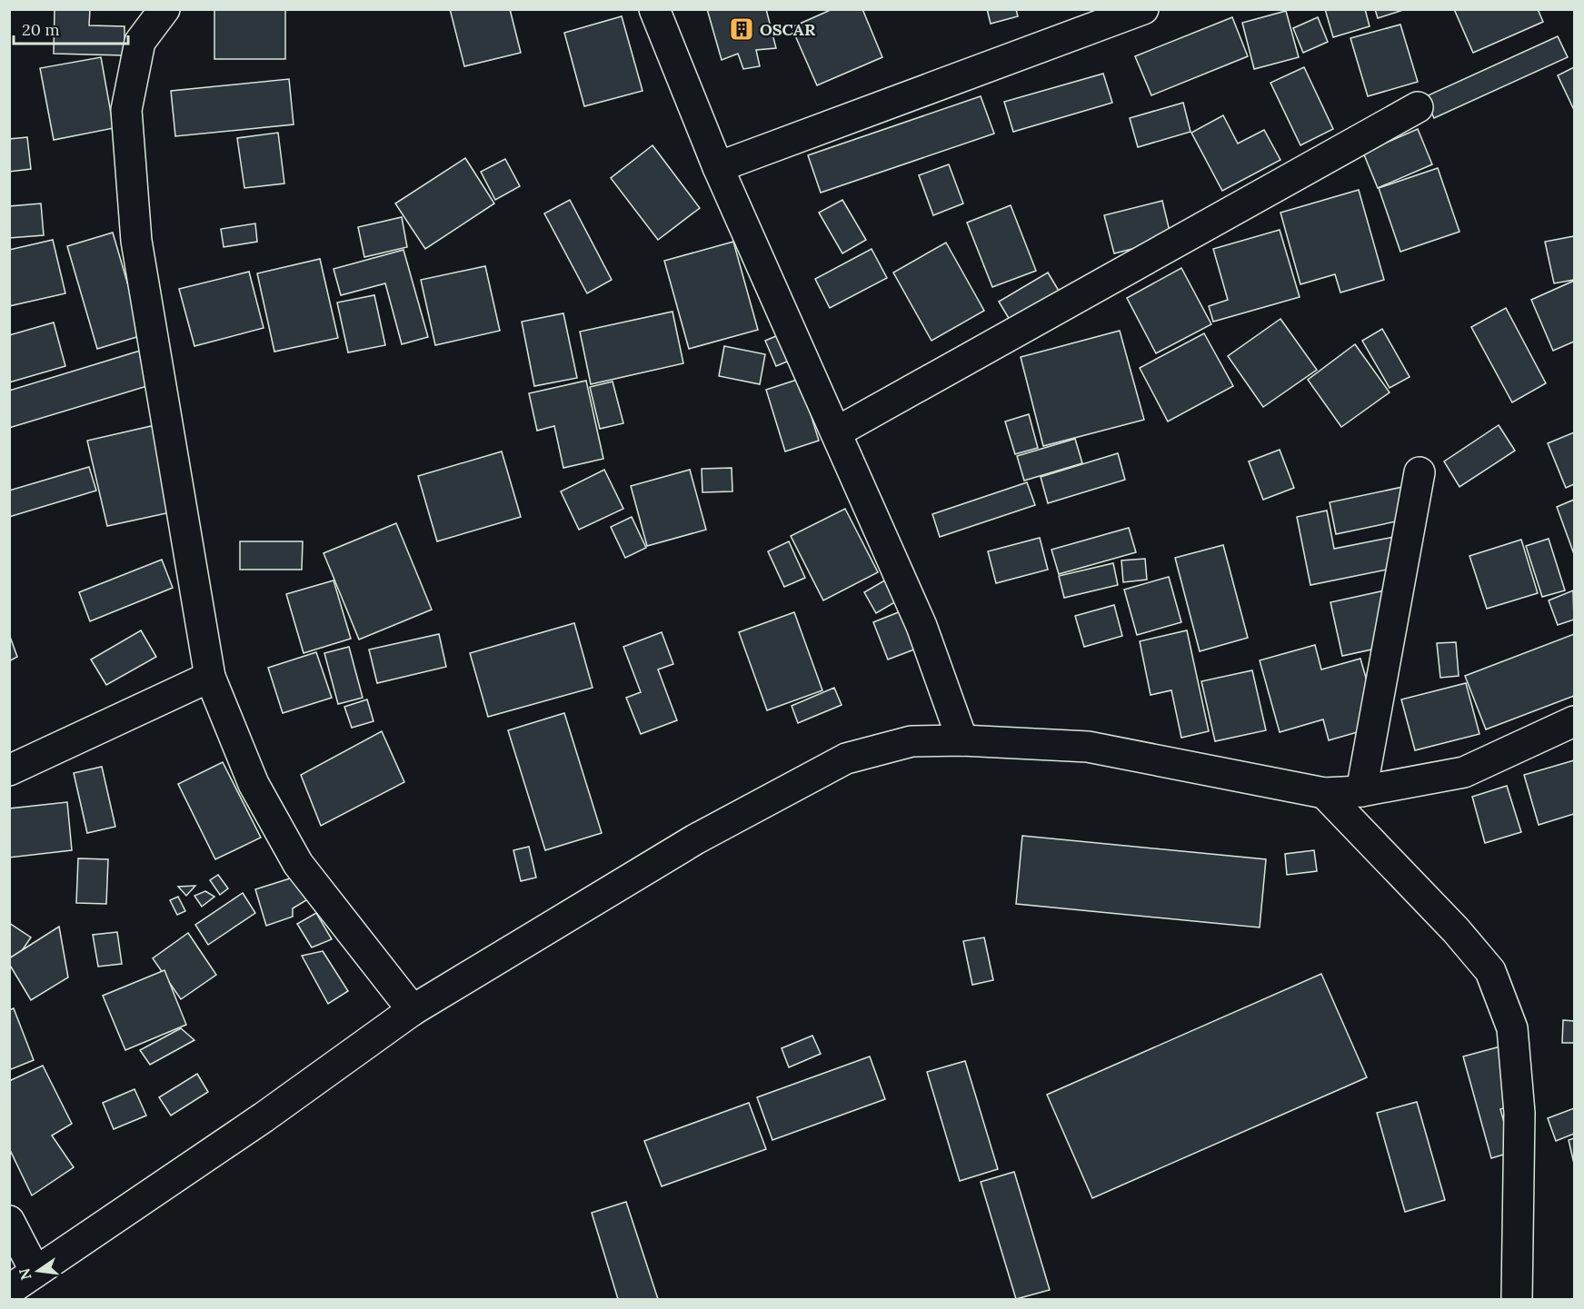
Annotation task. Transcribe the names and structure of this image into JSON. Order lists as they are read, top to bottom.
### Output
{
  "places": {
    "building": ["OSCAR"]
  },
  "scale_bar": "20 m",
  "north": "left"
}
